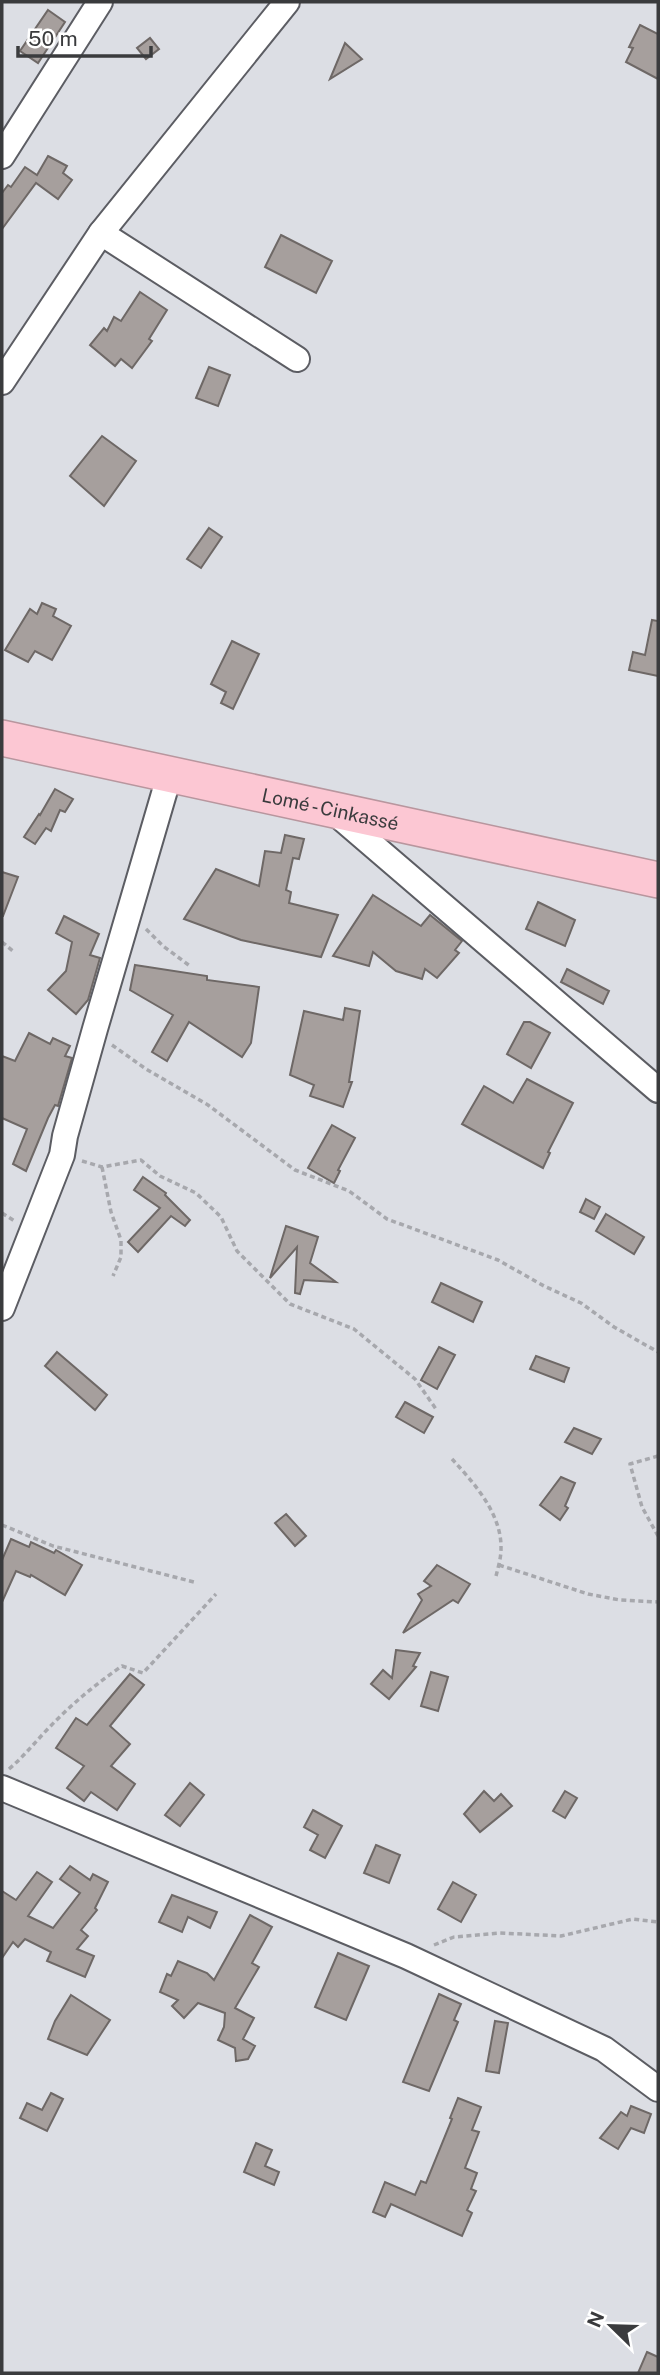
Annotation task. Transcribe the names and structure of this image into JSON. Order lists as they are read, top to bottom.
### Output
{
  "streets": {
    "highway": ["Lomé - Cinkassé"]
  },
  "scale_bar": "50 m",
  "north": "top left"
}
